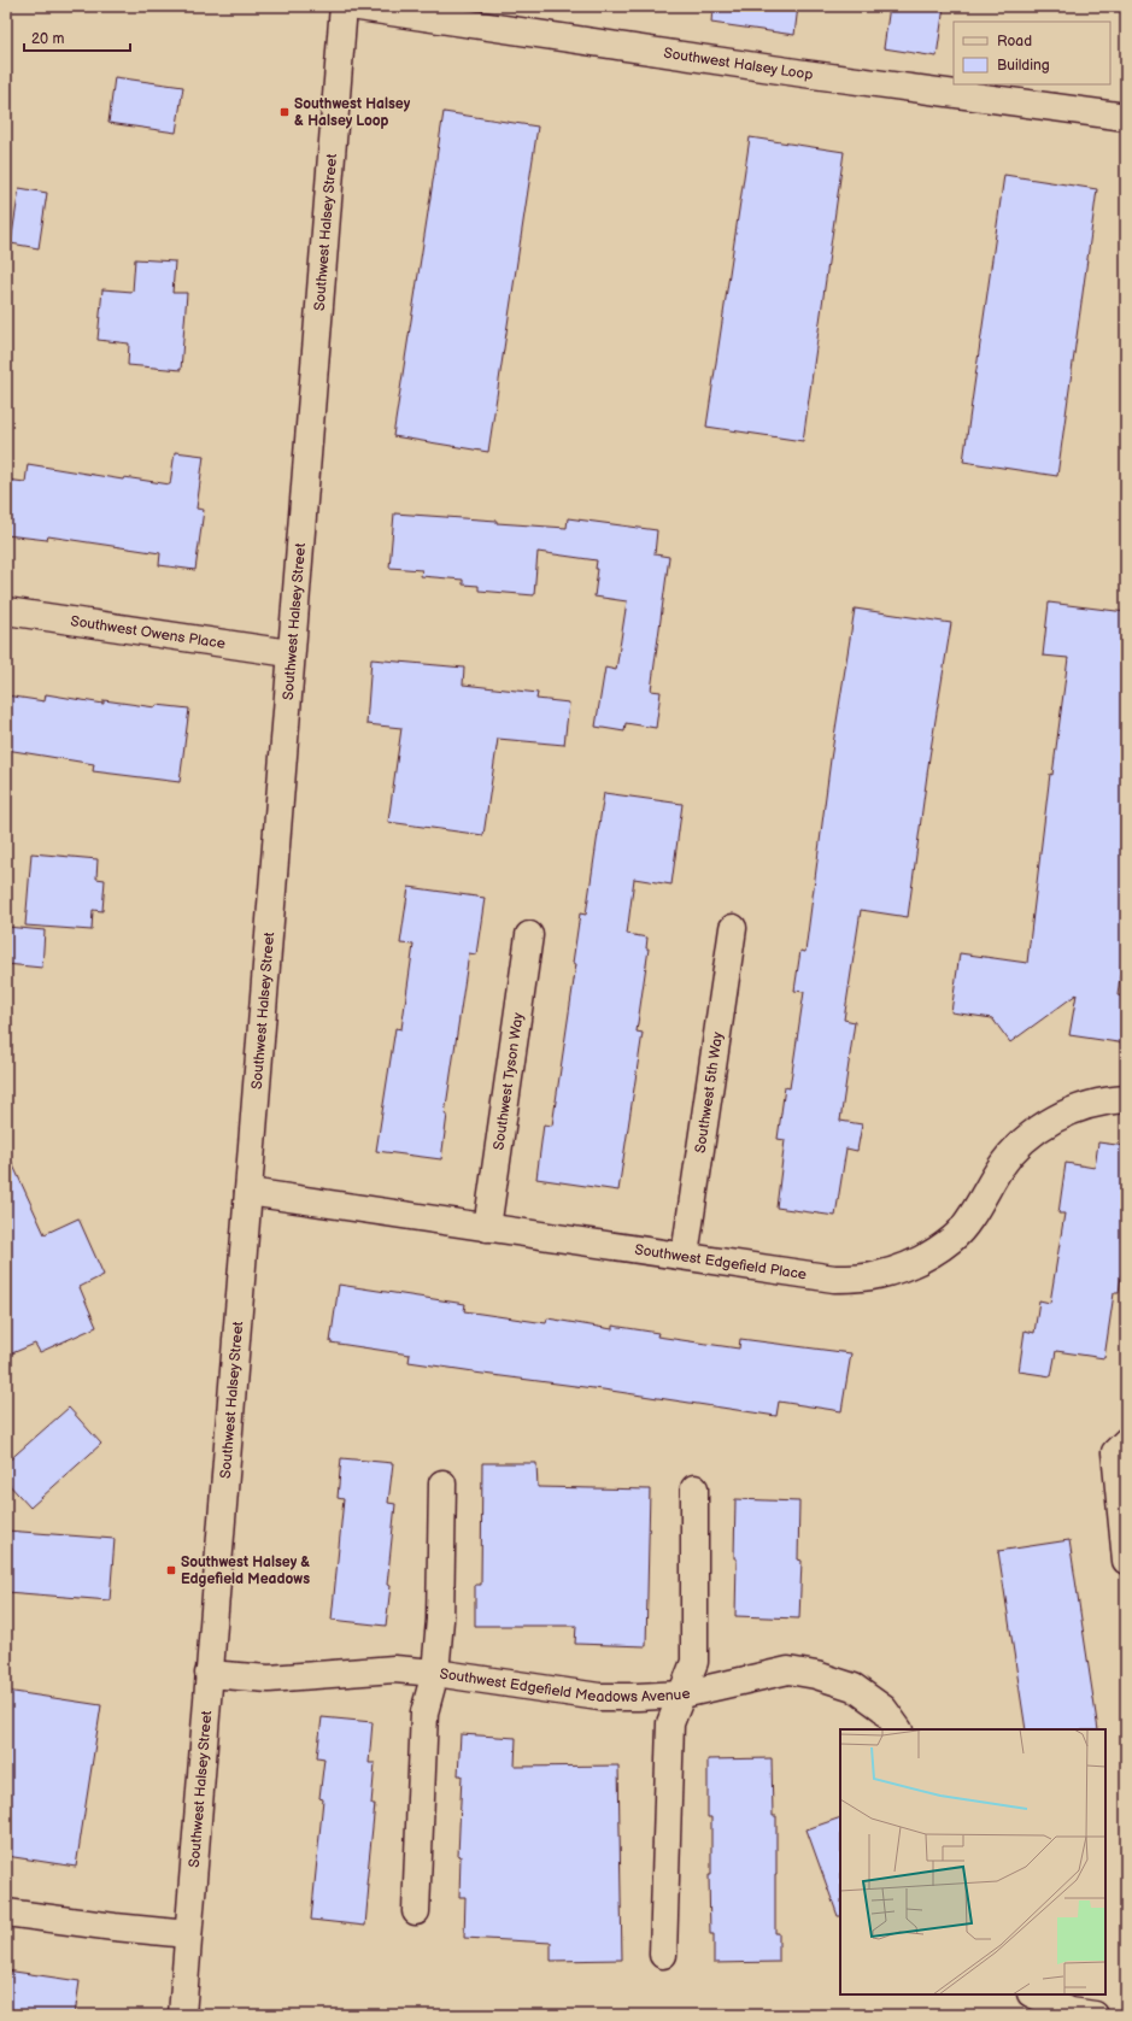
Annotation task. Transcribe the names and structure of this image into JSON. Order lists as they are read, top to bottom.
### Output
{
  "streets": {
    "street": [
      "Southwest Halsey Loop",
      "Southwest Halsey Street",
      "Southwest Owens Place",
      "Southwest Tyson Way",
      "Southwest 5th Way",
      "Southwest Edgefield Place",
      "Southwest Edgefield Meadows Avenue"
    ]
  },
  "crossings": [
    ["Southwest Halsey Street", "Southwest Owens Place"],
    ["Southwest Halsey Street", "Southwest Edgefield Place"],
    ["Southwest Halsey Street", "Southwest Edgefield Meadows Avenue"],
    ["Southwest Tyson Way", "Southwest Edgefield Place"],
    ["Southwest 5th Way", "Southwest Edgefield Place"]
  ],
  "places": {
    "transit": ["Southwest Halsey & Halsey Loop", "Southwest Halsey & Edgefield Meadows"]
  },
  "legend": ["Road", "Building"],
  "scale_bar": "20 m"
}
